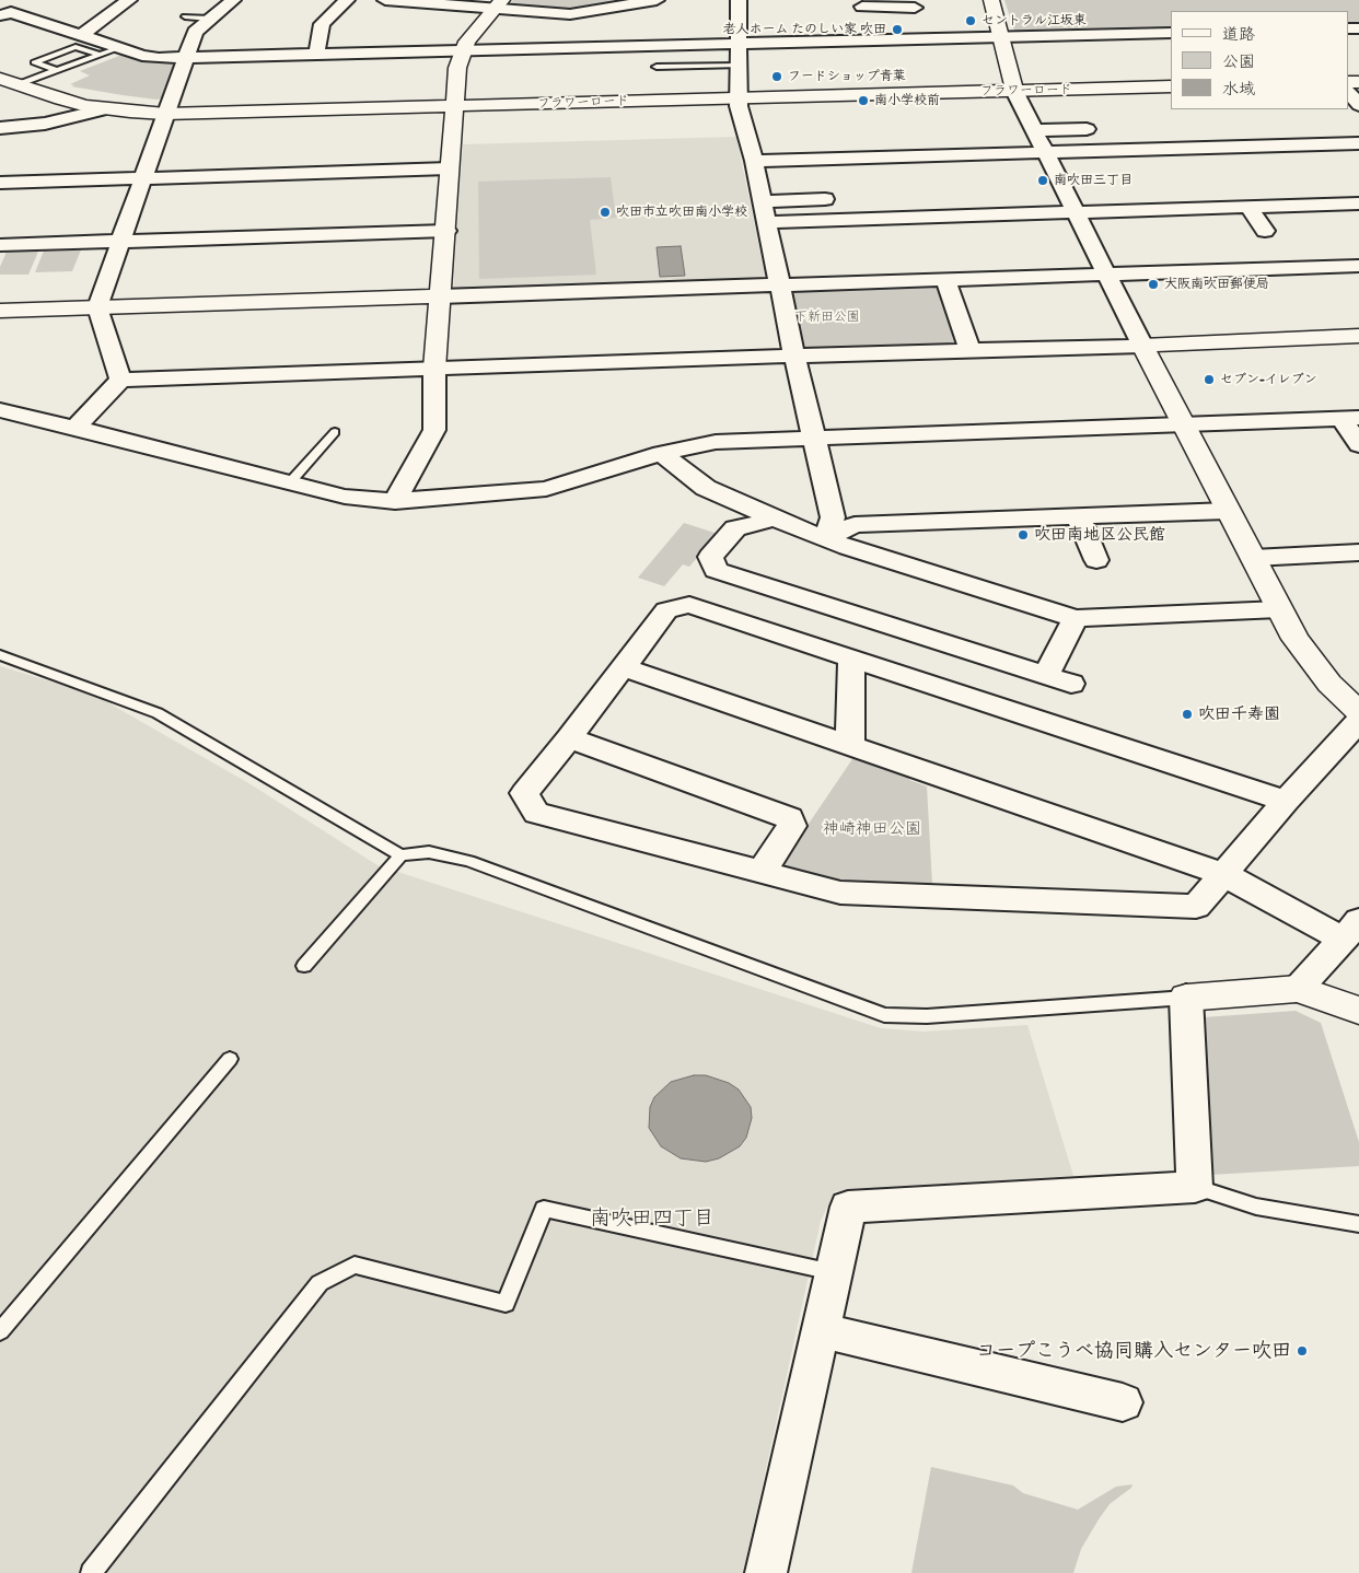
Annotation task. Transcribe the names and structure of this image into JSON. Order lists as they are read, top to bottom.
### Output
{
  "streets": {
    "street": ["フラワーロード"]
  },
  "districts": ["南吹田四丁目"],
  "parks": ["下新田公園", "神崎神田公園"],
  "places": [
    "セントラル江坂東",
    "老人ホーム たのしい家 吹田",
    "フードショップ青葉",
    "南小学校前",
    "南吹田三丁目",
    "吹田市立吹田南小学校",
    "大阪南吹田郵便局",
    "セブン-イレブン",
    "吹田南地区公民館",
    "吹田千寿園",
    "コープこうべ協同購入センター吹田"
  ],
  "legend": ["道路", "公園", "水域"]
}
